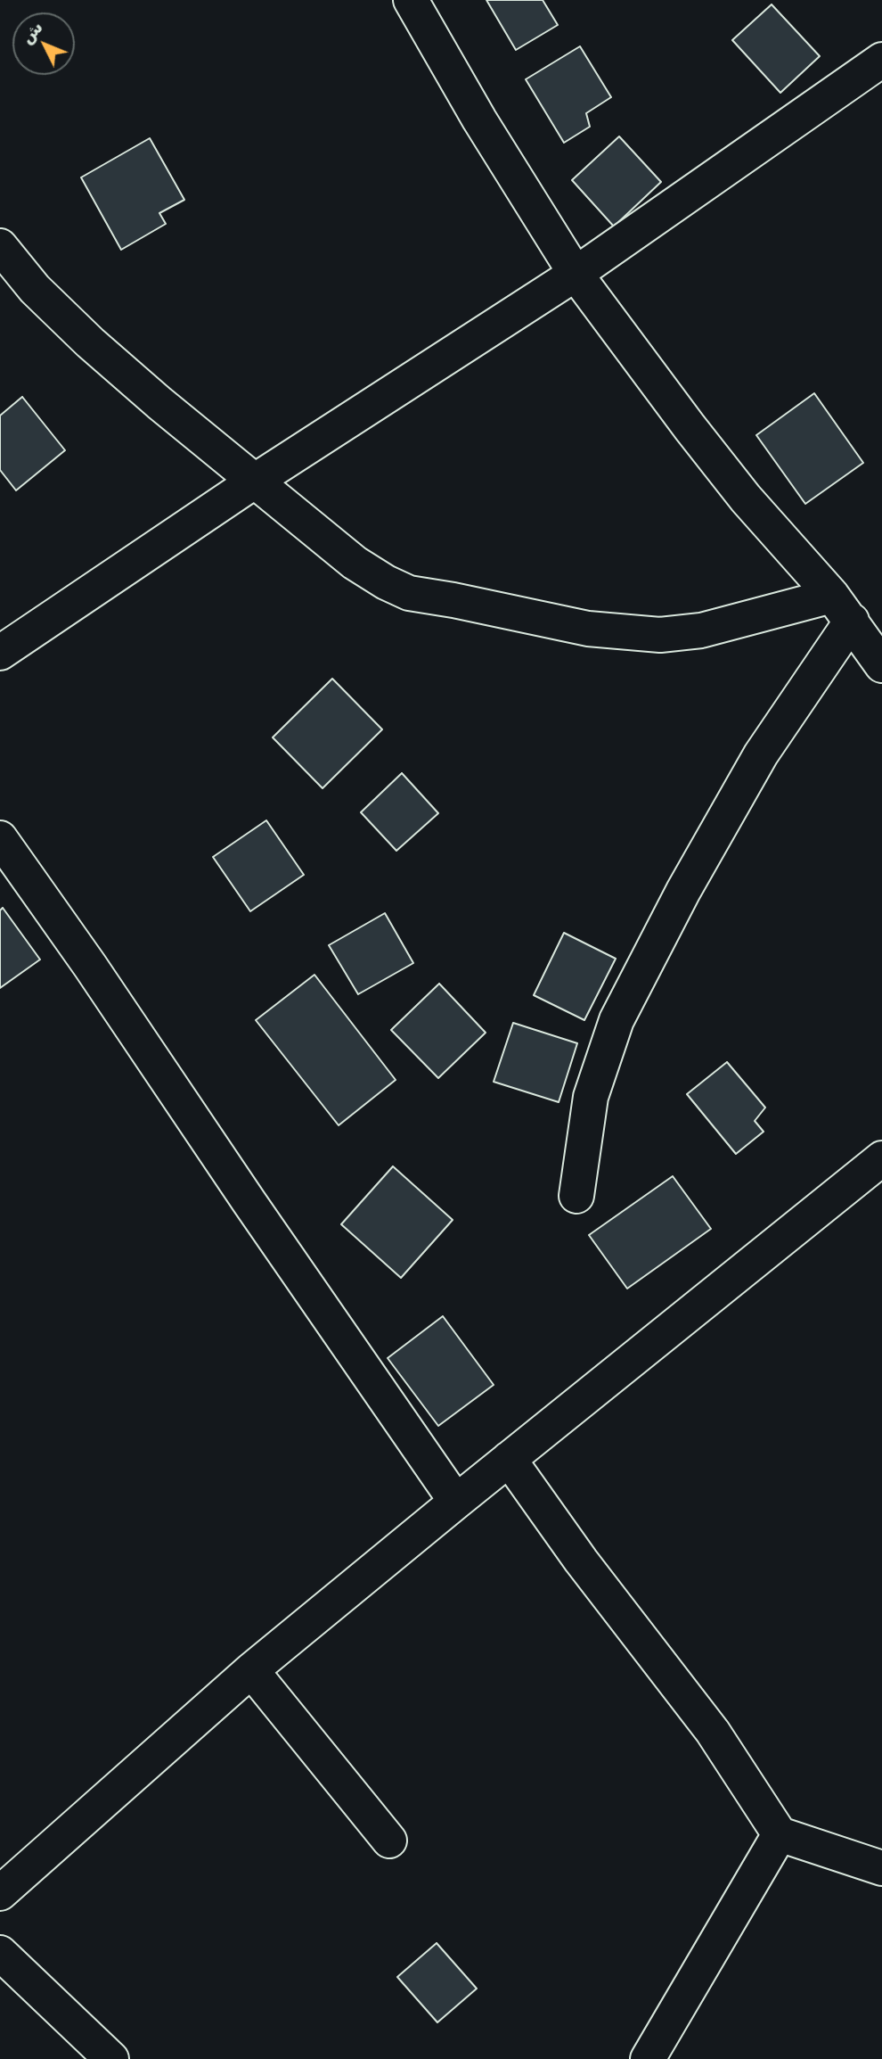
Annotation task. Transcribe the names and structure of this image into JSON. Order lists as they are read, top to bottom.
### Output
{
  "north": "top left"
}
